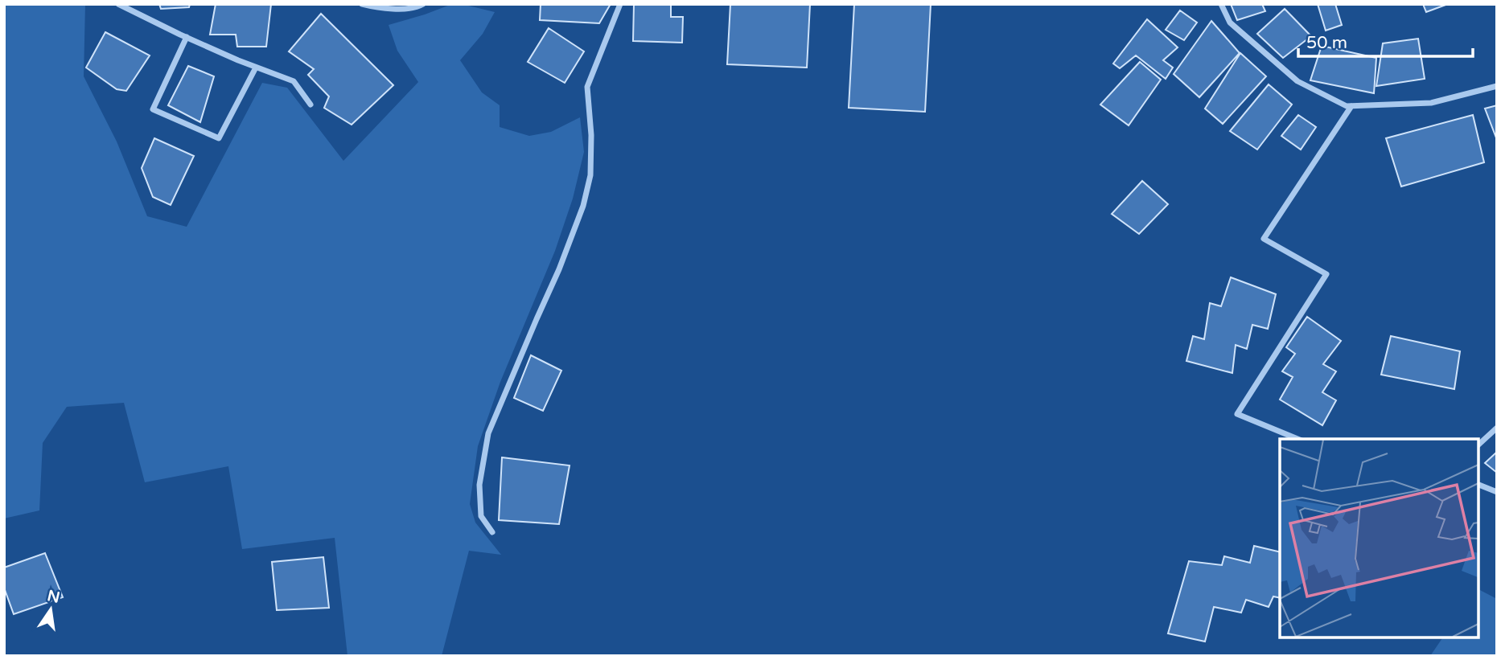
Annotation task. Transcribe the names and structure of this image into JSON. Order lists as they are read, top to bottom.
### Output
{
  "scale_bar": "50 m",
  "north": "top"
}
